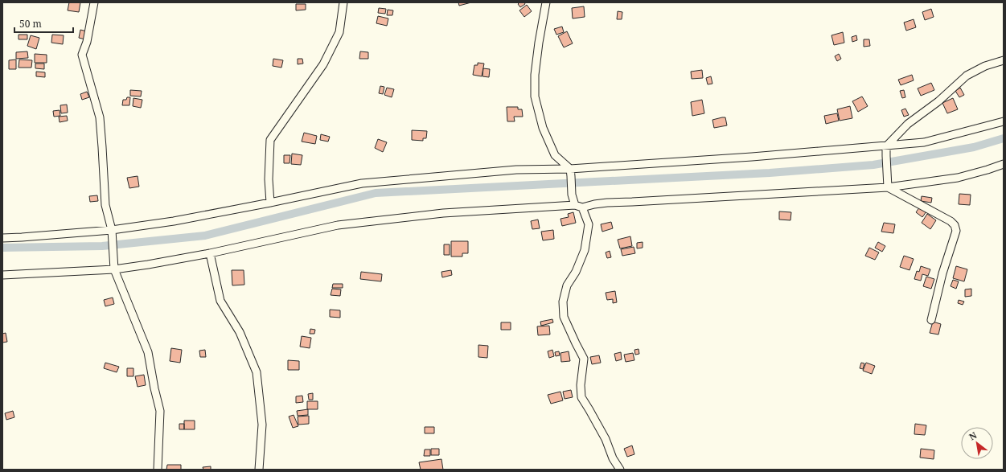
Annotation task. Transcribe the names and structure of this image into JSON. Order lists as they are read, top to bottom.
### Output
{
  "scale_bar": "50 m",
  "north": "top left"
}
